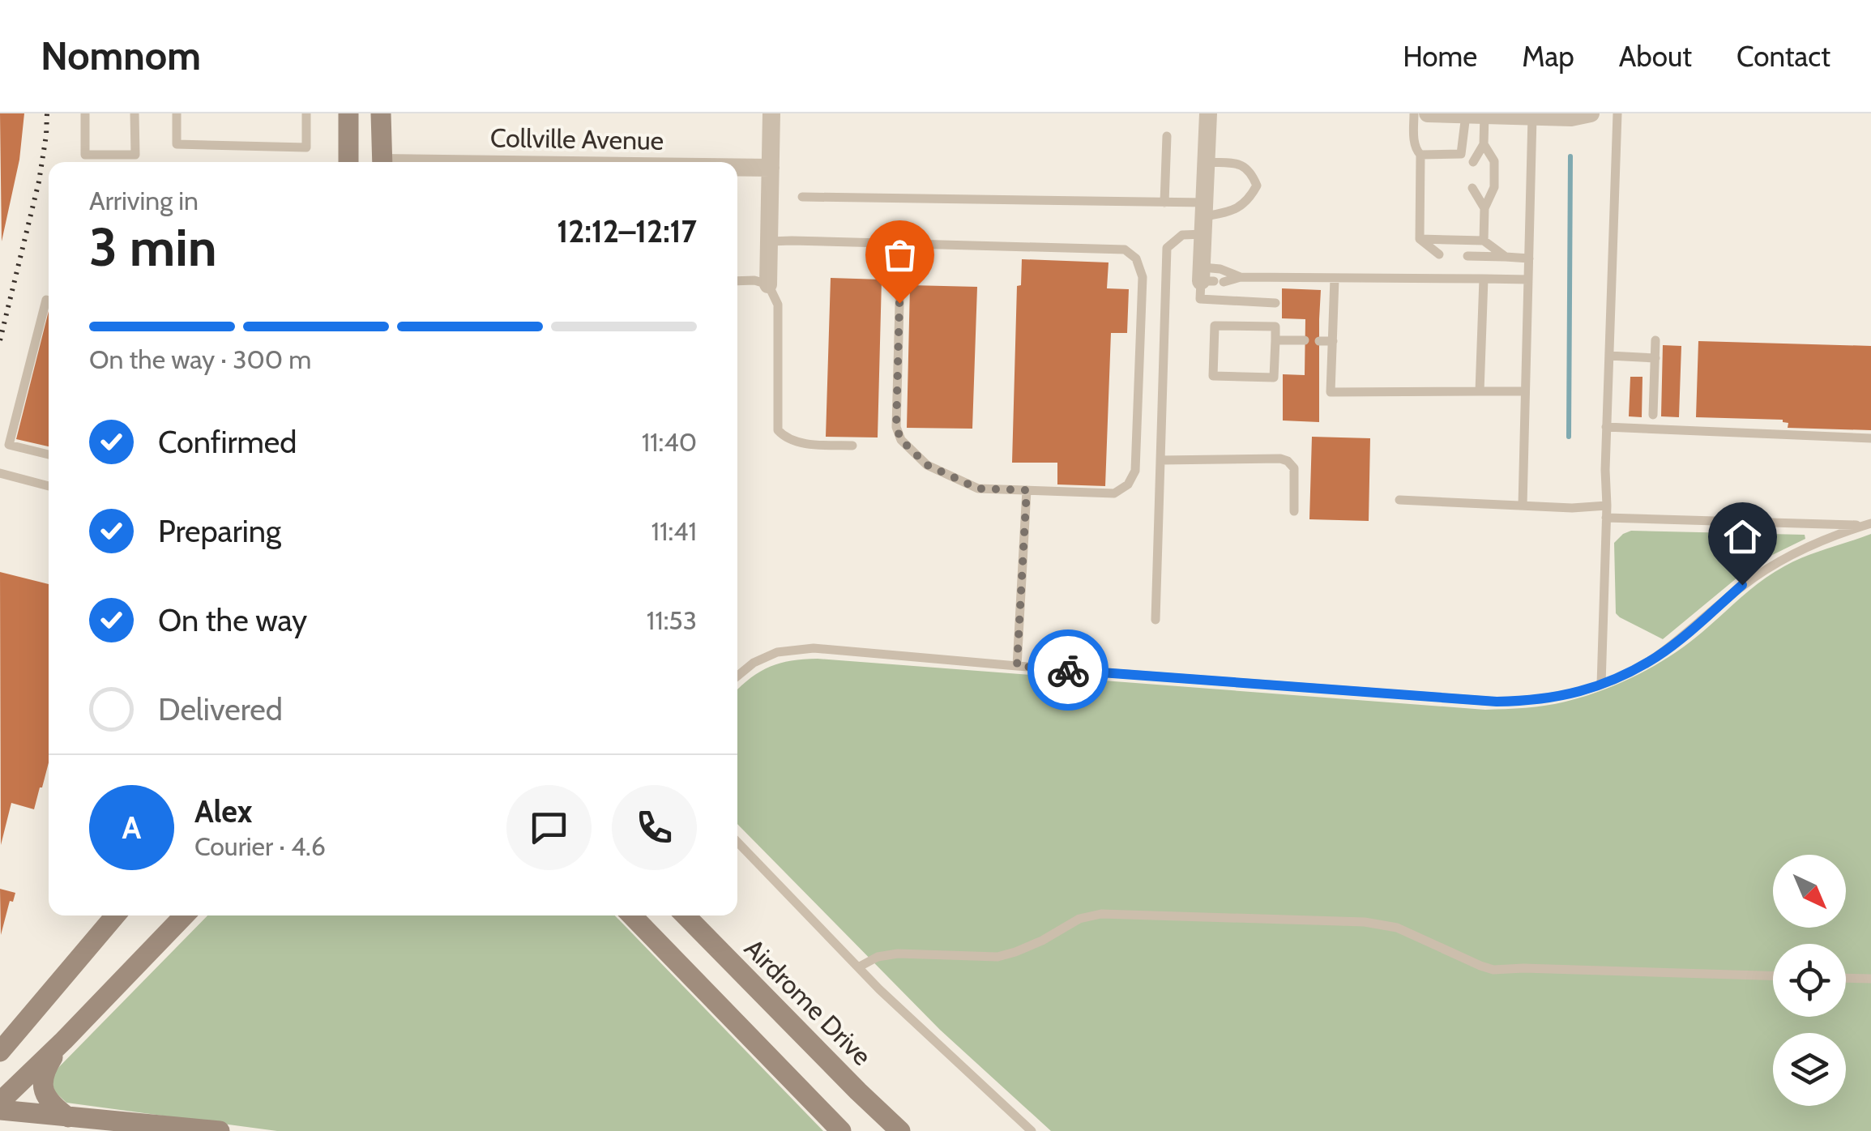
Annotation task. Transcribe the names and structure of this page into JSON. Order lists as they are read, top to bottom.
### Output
{
  "streets": {
    "main road": ["Airdrome Drive"],
    "street": ["Collville Avenue"]
  },
  "north": "bottom right",
  "page": {
    "header": "Nomnom",
    "nav": [
      "Home",
      "Map",
      "About",
      "Contact"
    ],
    "heading": ["3 min", "Arriving in", "12:12–12:17"],
    "panel": ["Alex", "Courier · 4.6"],
    "bar": "On the way · 300 m",
    "list": [
      ["Confirmed", "11:40"],
      ["Preparing", "11:41"],
      ["On the way", "11:53"],
      "Delivered"
    ],
    "round": "A"
  }
}
